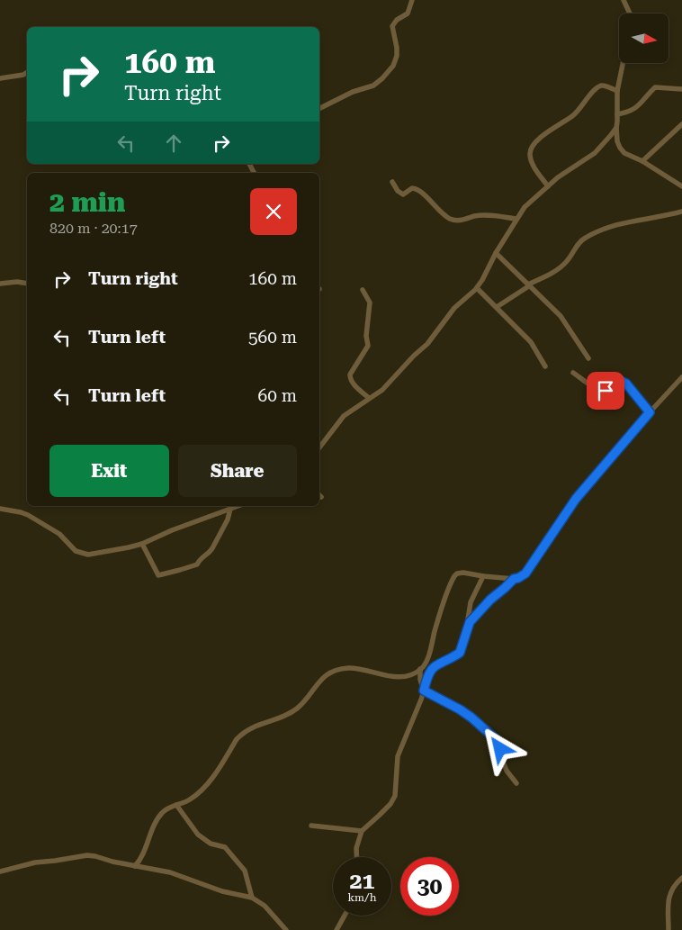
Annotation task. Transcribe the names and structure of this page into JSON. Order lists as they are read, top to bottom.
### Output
{
  "north": "right",
  "page": {
    "turn": ["160 m", "Turn right"],
    "heading": ["2 min", "820 m · 20:17"],
    "list": [
      {
        "name": "Turn right",
        "value": "160 m"
      },
      {
        "name": "Turn left",
        "value": "560 m"
      },
      {
        "name": "Turn left",
        "value": "60 m"
      }
    ],
    "buttons": ["Exit", "Share"],
    "speed": "21 km/h",
    "limit": "30"
  }
}
